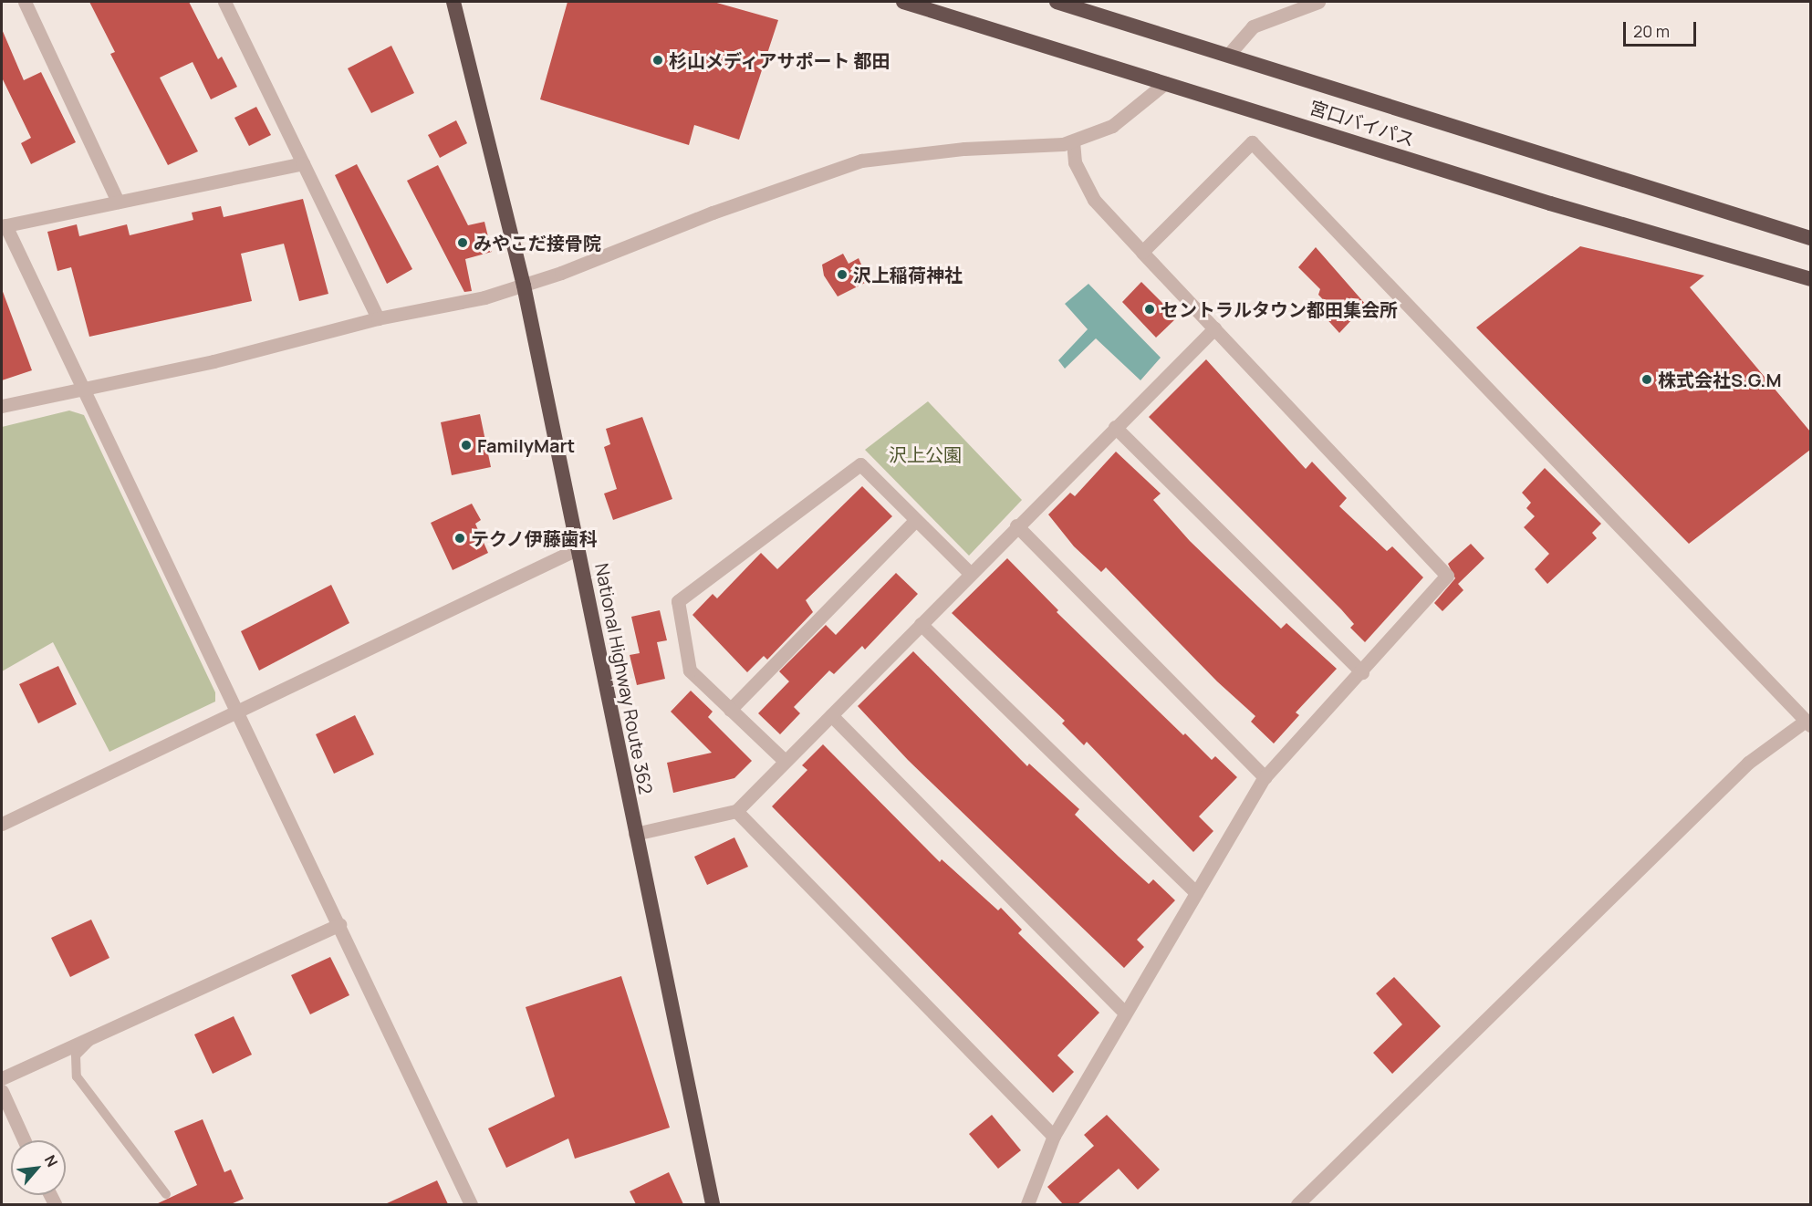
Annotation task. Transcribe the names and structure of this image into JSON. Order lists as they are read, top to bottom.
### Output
{
  "streets": {
    "highway": ["宮口バイパス", "National Highway Route 362"]
  },
  "parks": ["沢上公園"],
  "places": [
    "杉山メディアサポート 都田",
    "みやこだ接骨院",
    "沢上稲荷神社",
    "セントラルタウン都田集会所",
    "株式会社S.G.M",
    "FamilyMart",
    "テクノ伊藤歯科"
  ],
  "scale_bar": "20 m",
  "north": "top right"
}
